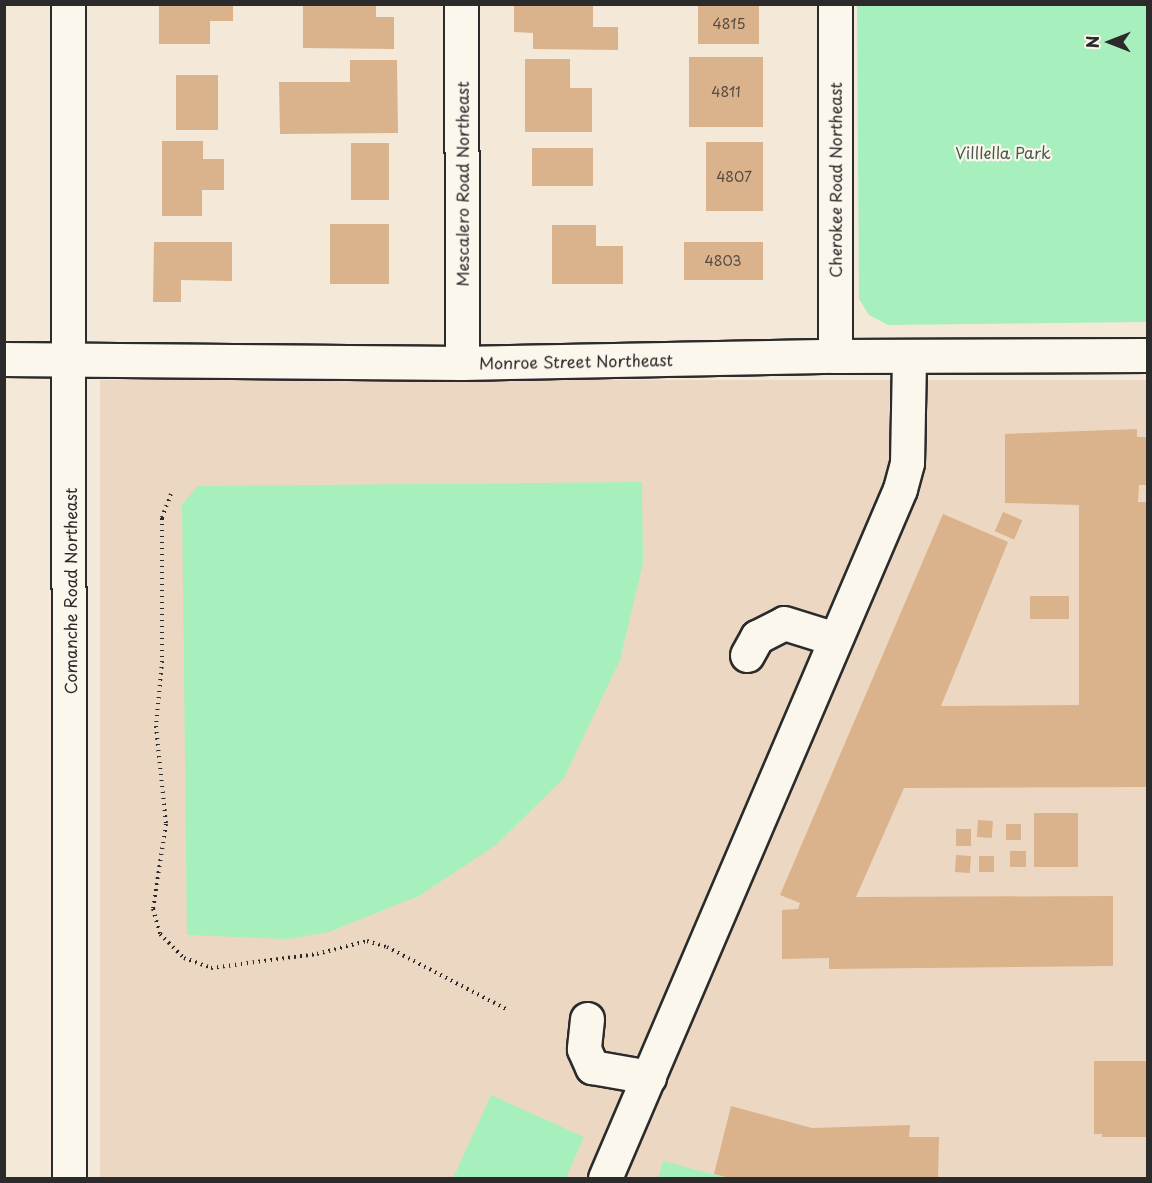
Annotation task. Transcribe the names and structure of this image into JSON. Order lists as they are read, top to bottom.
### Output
{
  "streets": {
    "street": [
      "Cherokee Road Northeast",
      "Mescalero Road Northeast",
      "Monroe Street Northeast",
      "Comanche Road Northeast"
    ]
  },
  "crossings": [
    ["Cherokee Road Northeast", "Monroe Street Northeast"],
    ["Mescalero Road Northeast", "Monroe Street Northeast"],
    ["Monroe Street Northeast", "Comanche Road Northeast"]
  ],
  "parks": ["Villlella Park"],
  "house_numbers": [
    "4815",
    "4811",
    "4807",
    "4803"
  ],
  "north": "left"
}
